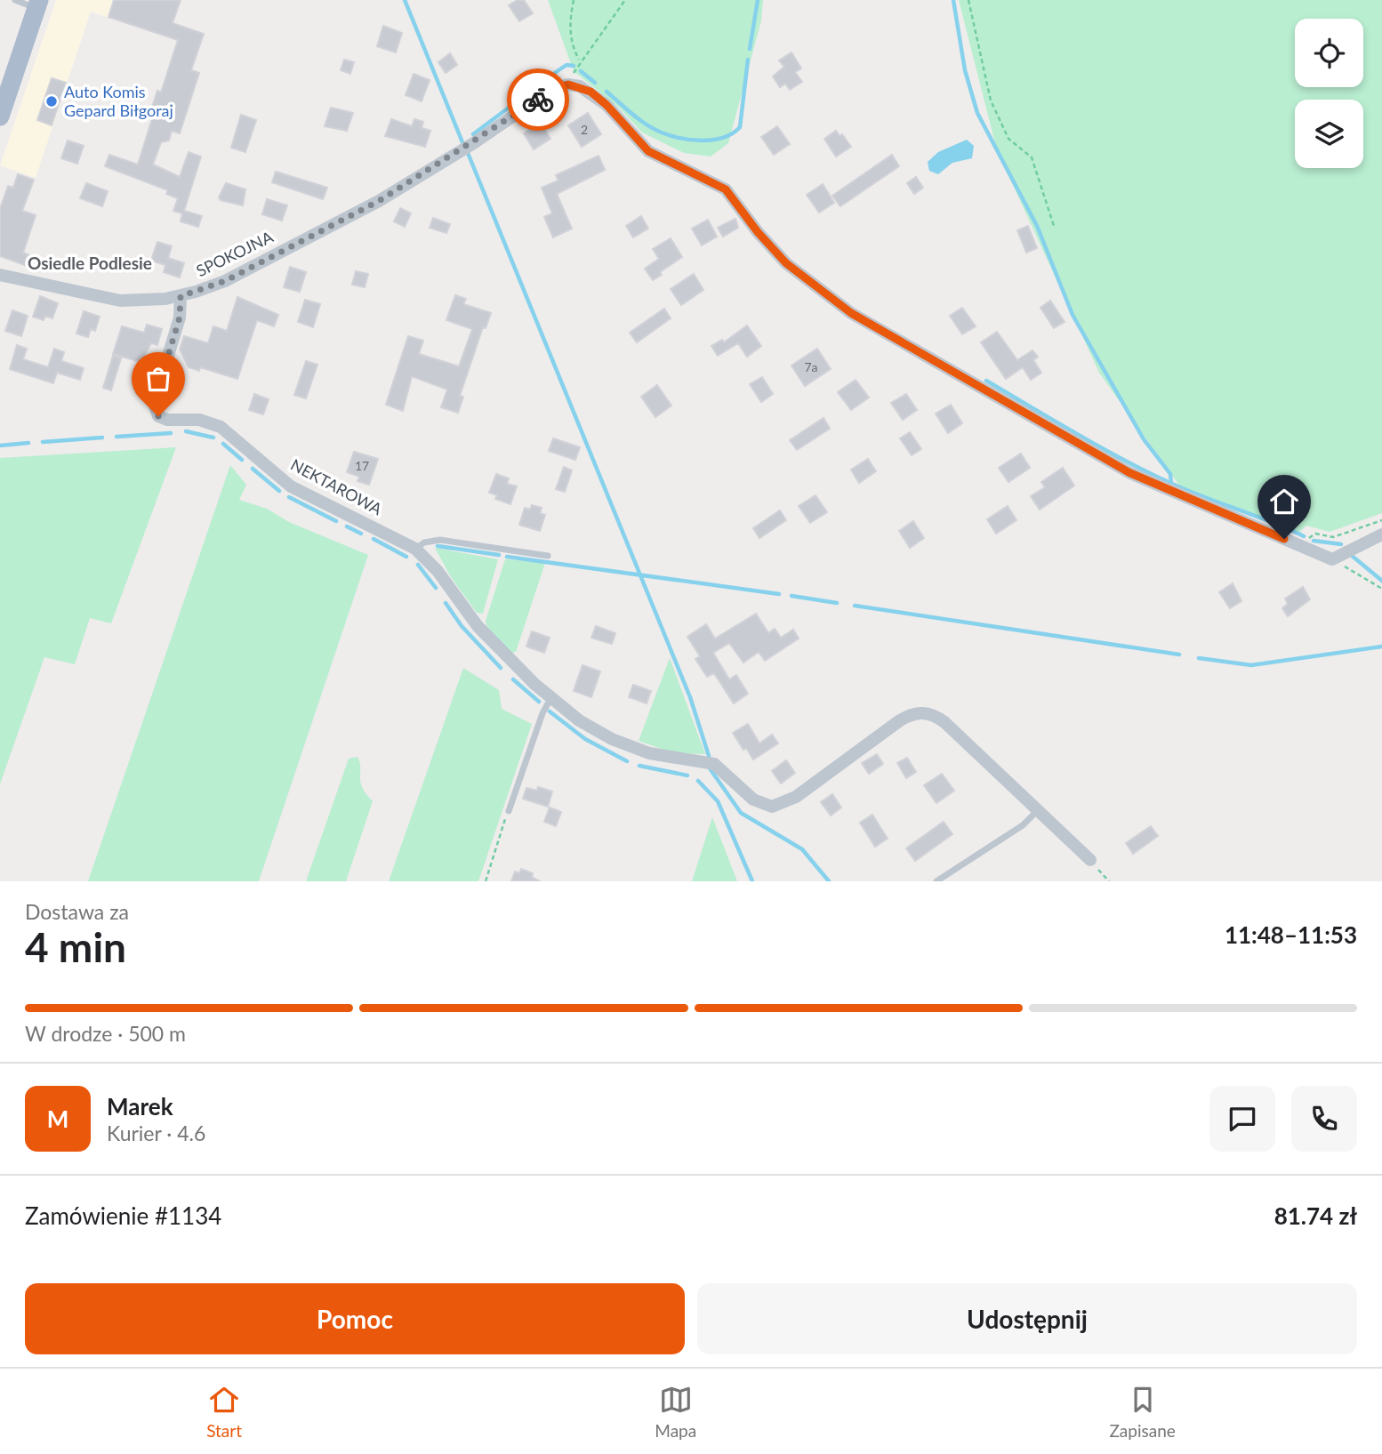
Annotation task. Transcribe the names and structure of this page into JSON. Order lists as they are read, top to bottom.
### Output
{
  "streets": {
    "street": ["SPOKOJNA", "NEKTAROWA"]
  },
  "crossings": [
    ["SPOKOJNA", "NEKTAROWA"]
  ],
  "districts": ["Osiedle Podlesie"],
  "places": ["Auto Komis Gepard Biłgoraj"],
  "house_numbers": ["2", "7a", "17"],
  "page": {
    "heading": ["4 min", "Dostawa za", "11:48–11:53"],
    "panel": [
      "Marek",
      "Kurier · 4.6",
      "Zamówienie #1134",
      "81.74 zł"
    ],
    "bar": "W drodze · 500 m",
    "round": "M",
    "buttons": ["Pomoc", "Udostępnij"],
    "tabs": ["Start", "Mapa", "Zapisane"]
  }
}
